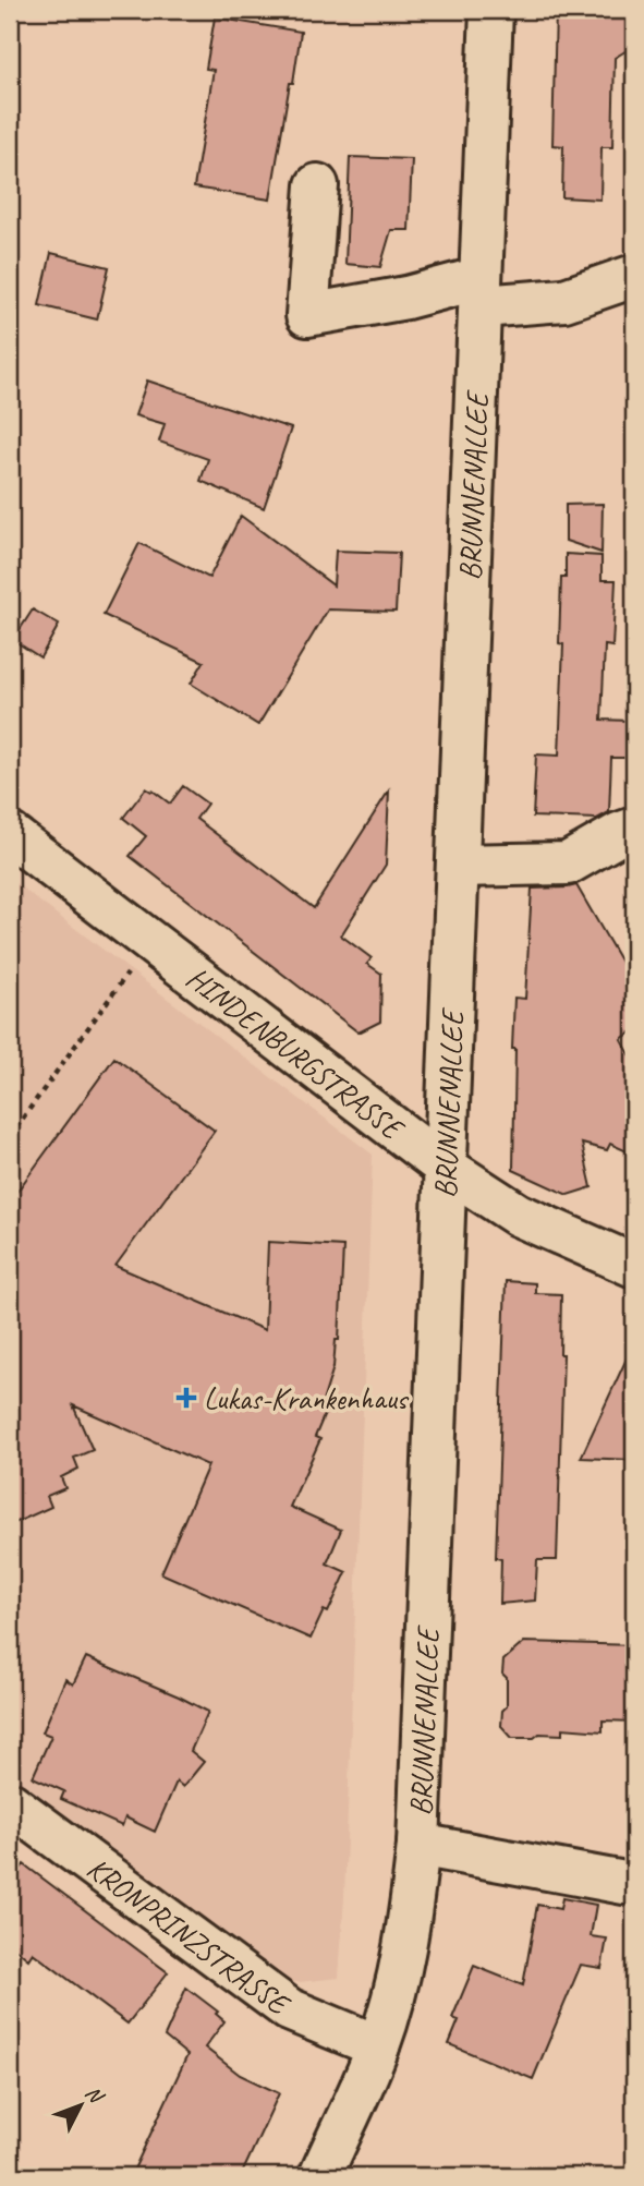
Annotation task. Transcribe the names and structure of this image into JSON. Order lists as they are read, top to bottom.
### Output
{
  "streets": {
    "street": ["BRUNNENALLEE", "HINDENBURGSTRASSE", "KRONPRINZSTRASSE"]
  },
  "crossings": [
    ["BRUNNENALLEE", "HINDENBURGSTRASSE"],
    ["BRUNNENALLEE", "KRONPRINZSTRASSE"]
  ],
  "places": {
    "health": ["Lukas-Krankenhaus"]
  },
  "north": "top right"
}
